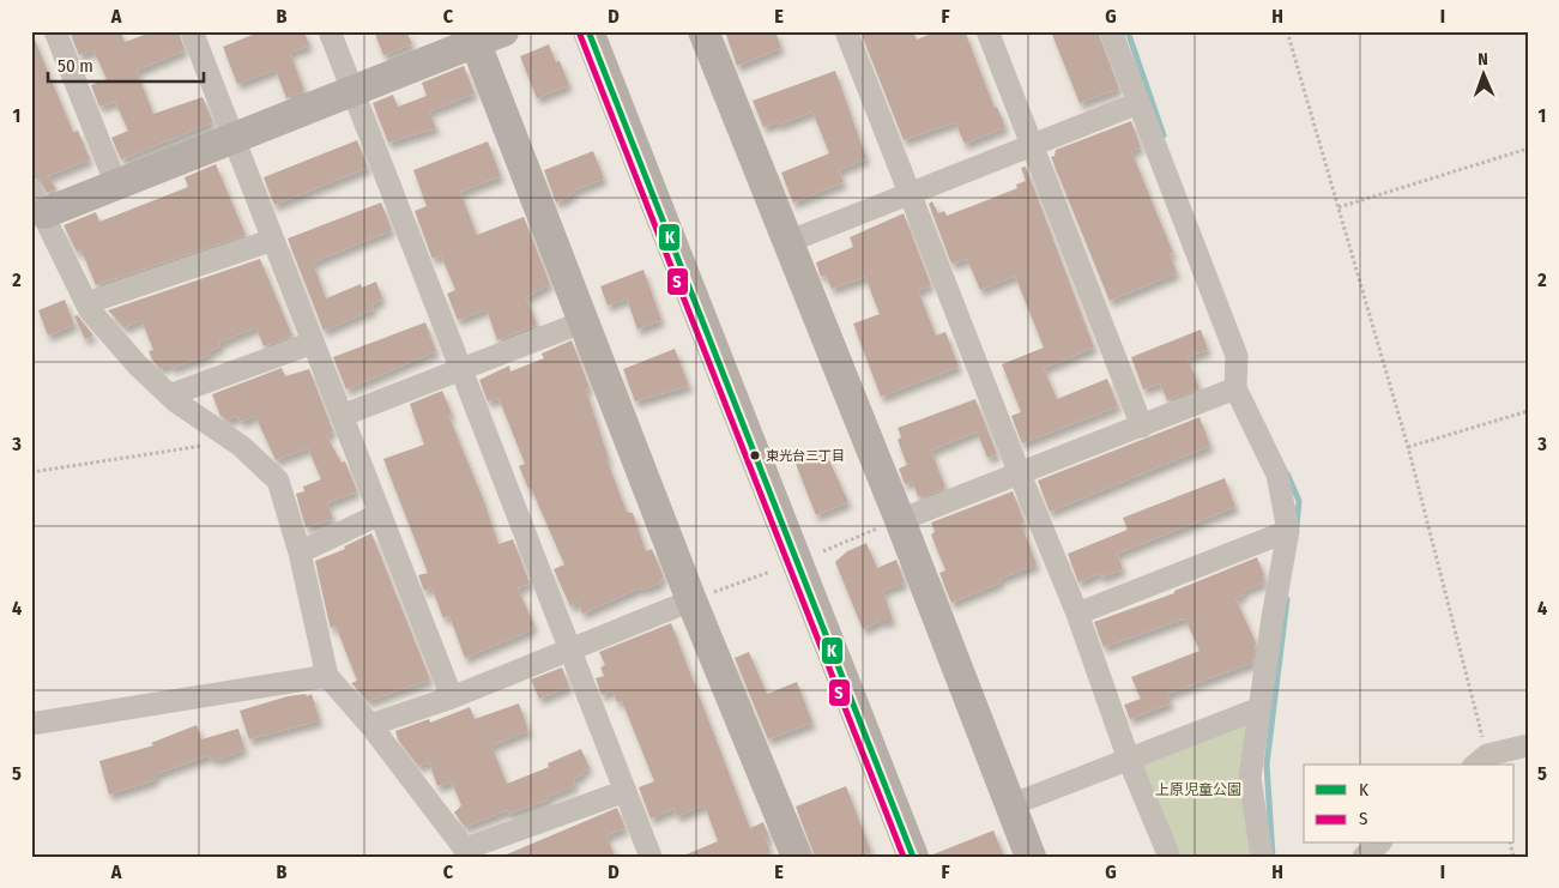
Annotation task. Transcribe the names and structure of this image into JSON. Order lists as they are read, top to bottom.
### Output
{
  "parks": ["上原児童公園"],
  "places": ["東光台三丁目"],
  "lines": ["transit line K", "transit line S"],
  "legend": ["K", "S"],
  "scale_bar": "50 m",
  "north": "top",
  "grid": {
    "columns": [
      "A",
      "B",
      "C",
      "D",
      "E",
      "F",
      "G",
      "H",
      "I"
    ],
    "rows": [
      "1",
      "2",
      "3",
      "4",
      "5"
    ]
  }
}
